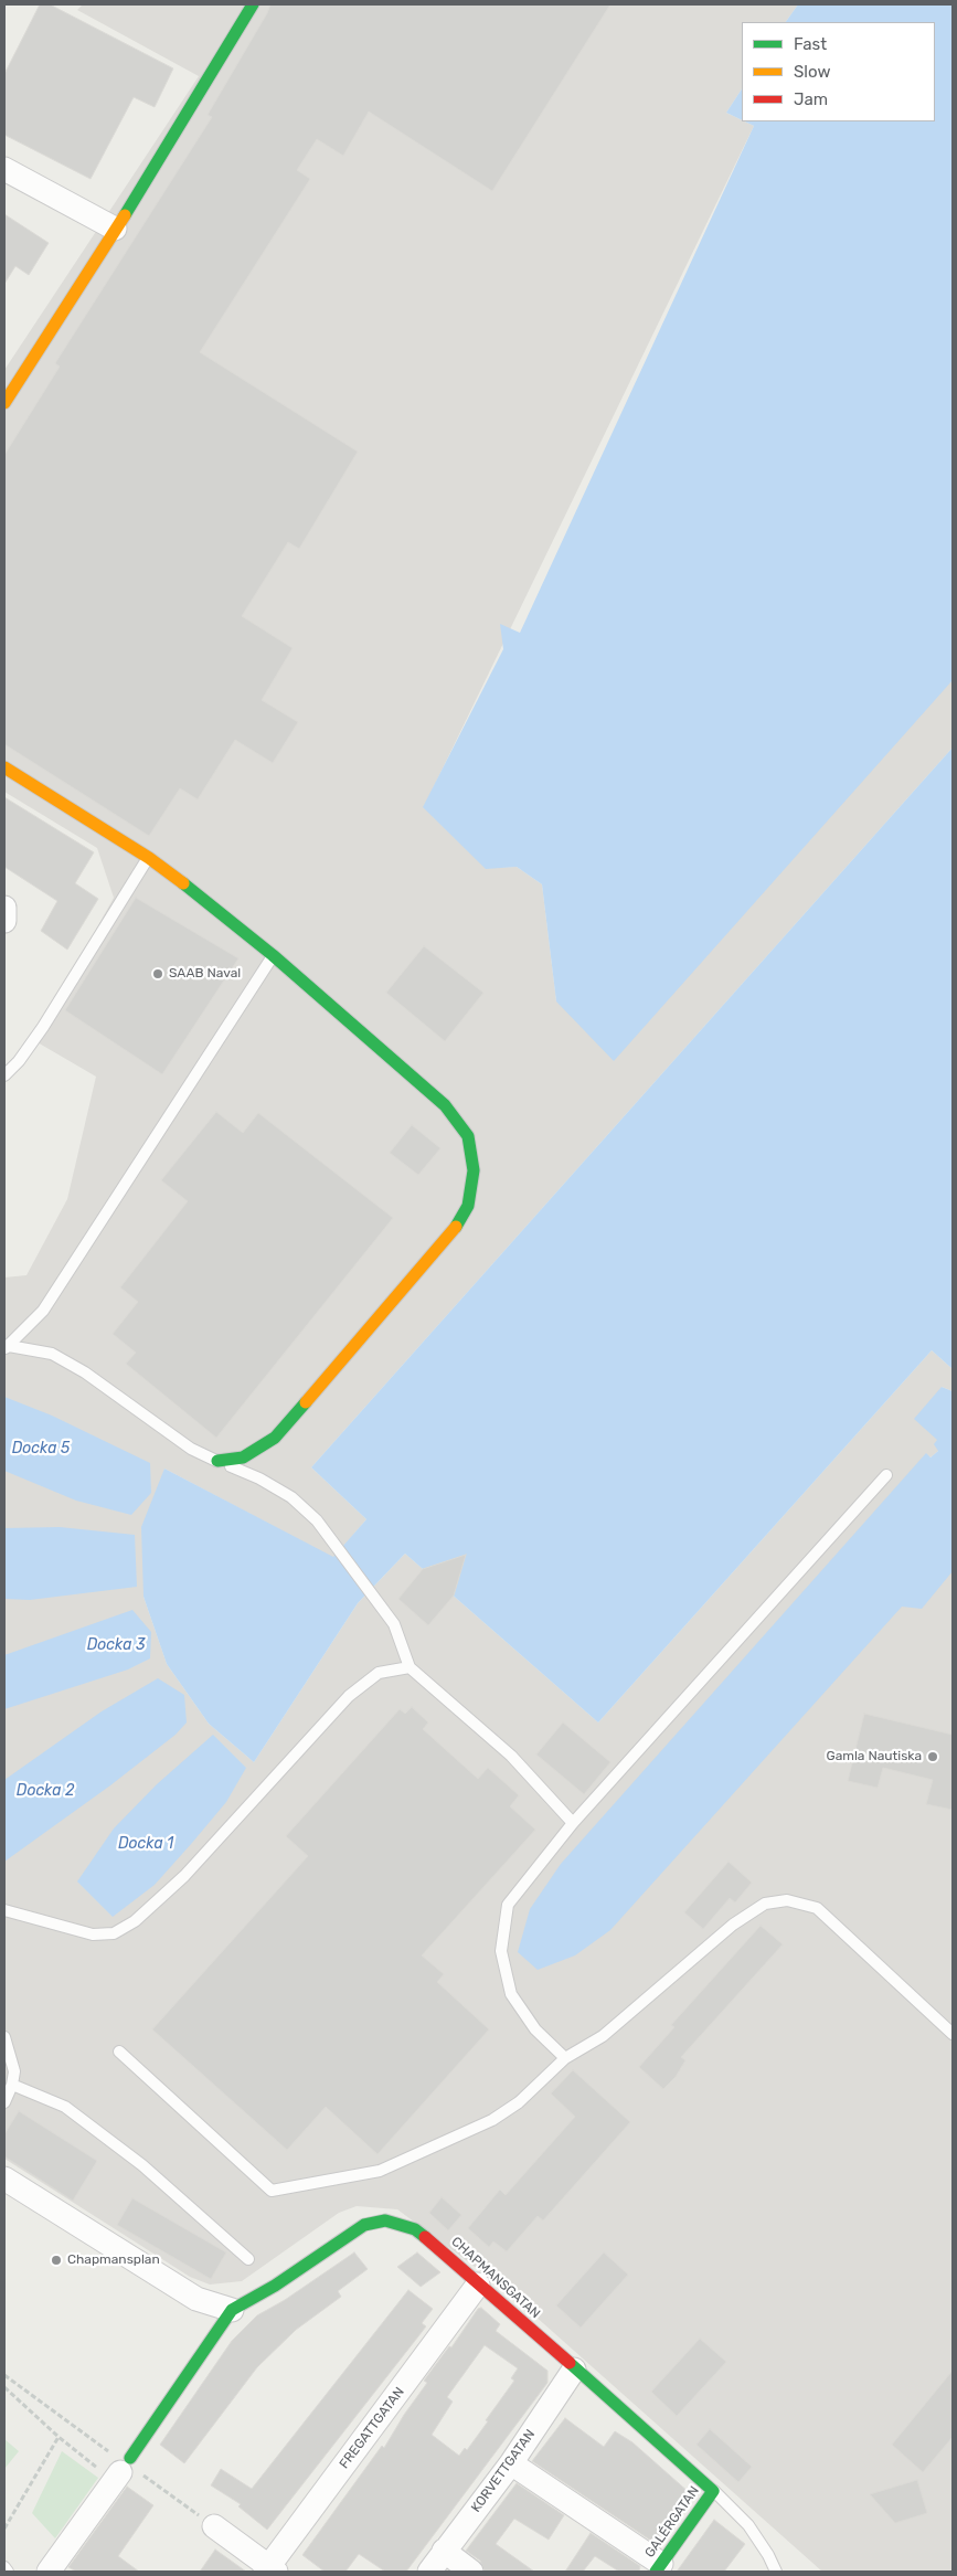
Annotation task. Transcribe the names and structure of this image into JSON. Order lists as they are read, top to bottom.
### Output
{
  "streets": {
    "street": [
      "CHAPMANSGATAN",
      "FREGATTGATAN",
      "KORVETTGATAN",
      "GALÉRGATAN"
    ]
  },
  "crossings": [
    ["CHAPMANSGATAN", "FREGATTGATAN"],
    ["CHAPMANSGATAN", "KORVETTGATAN"],
    ["CHAPMANSGATAN", "GALÉRGATAN"]
  ],
  "water": [
    "Docka 5",
    "Docka 3",
    "Docka 2",
    "Docka 1"
  ],
  "places": ["SAAB Naval", "Gamla Nautiska", "Chapmansplan"],
  "legend": ["Fast", "Slow", "Jam"]
}
